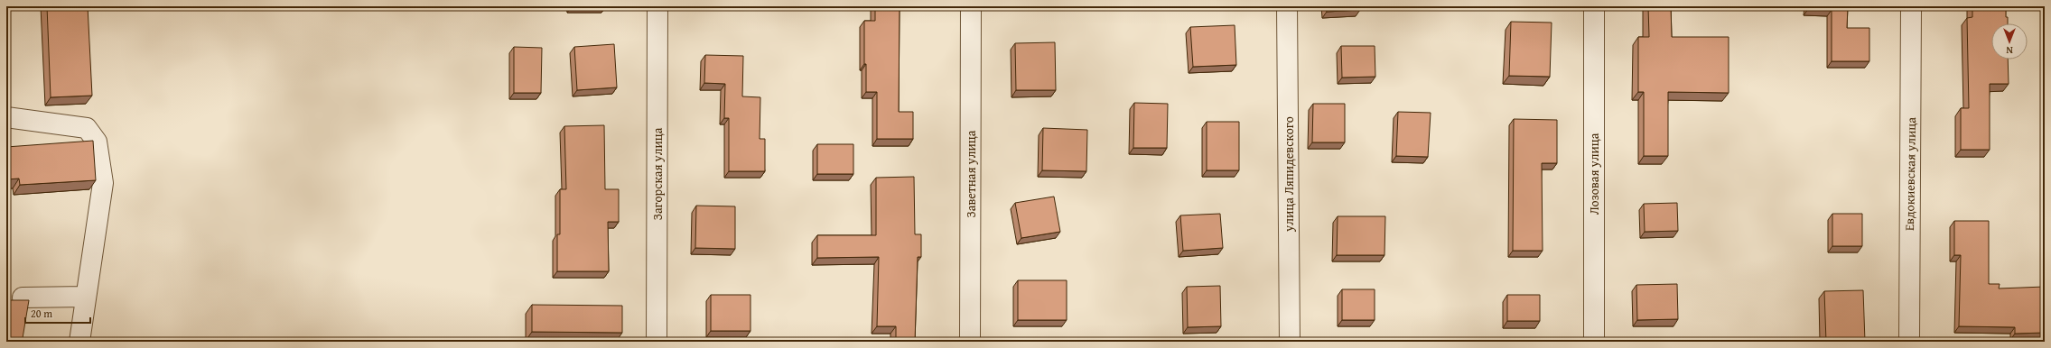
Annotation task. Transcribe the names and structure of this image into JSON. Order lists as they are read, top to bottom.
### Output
{
  "streets": {
    "street": [
      "Загорская улица",
      "Заветная улица",
      "улица Ляпидевского",
      "Лозовая улица",
      "Евдокиевская улица"
    ]
  },
  "scale_bar": "20 m",
  "north": "bottom"
}
